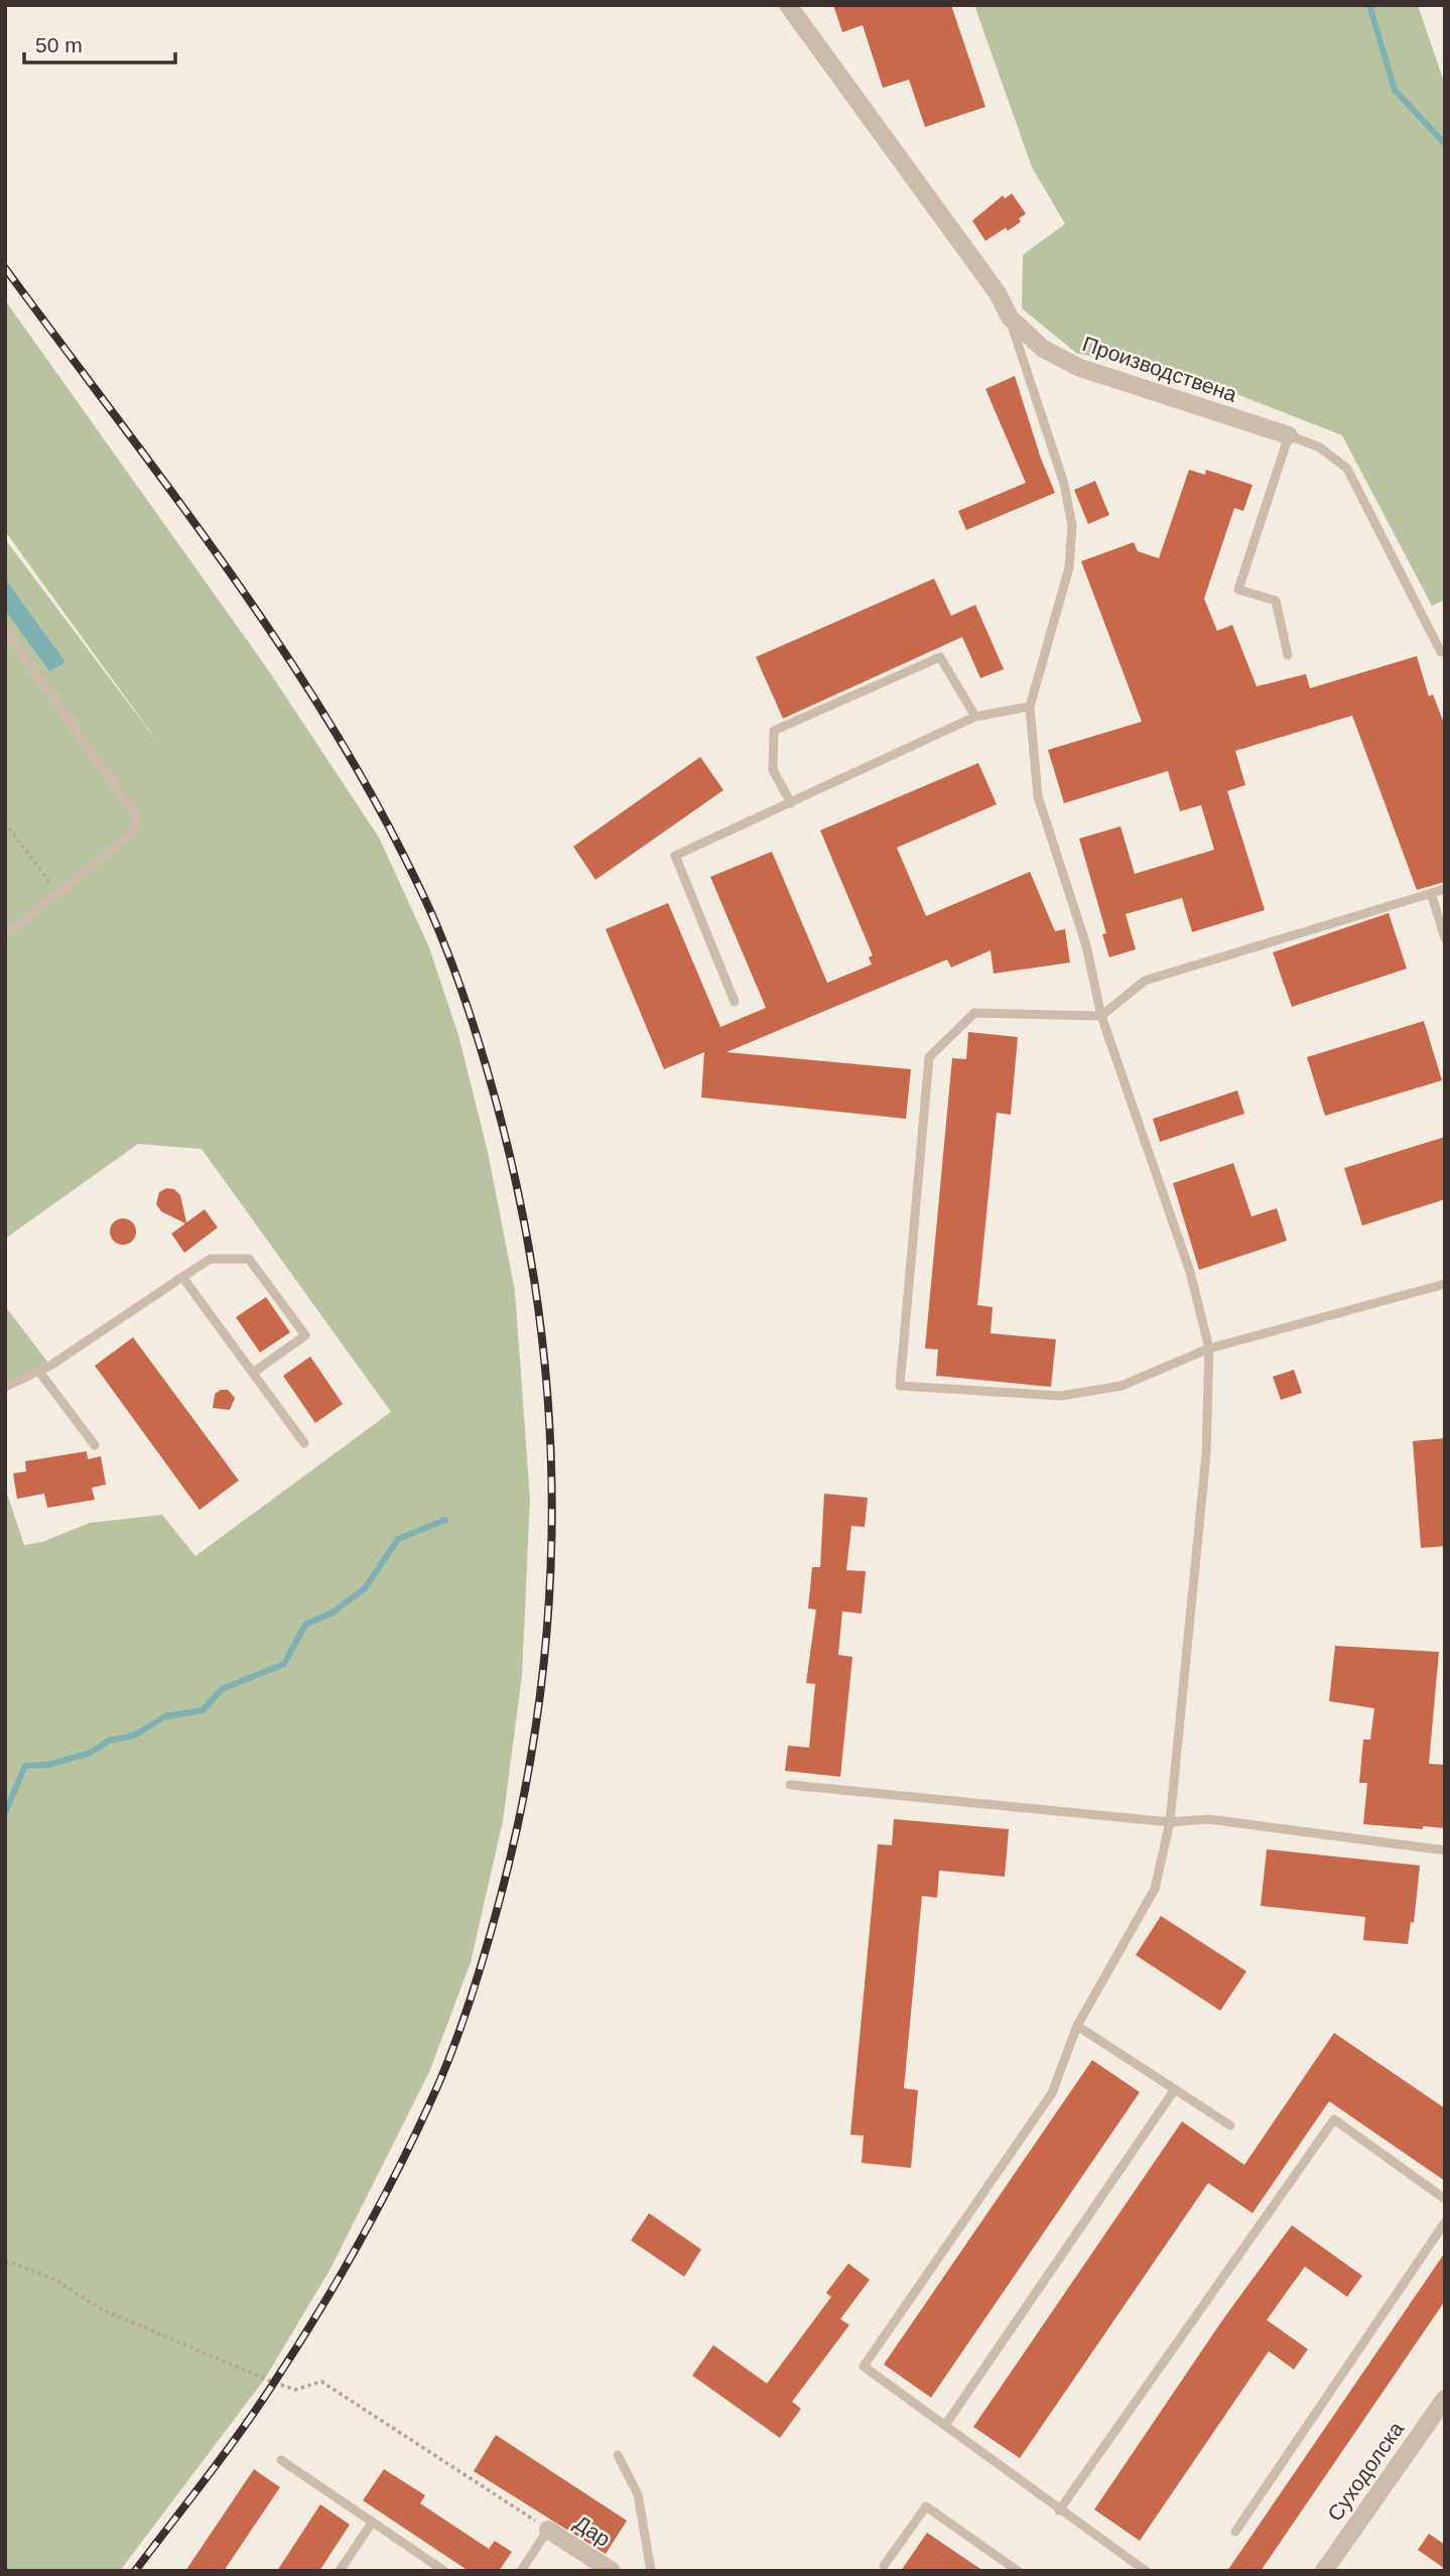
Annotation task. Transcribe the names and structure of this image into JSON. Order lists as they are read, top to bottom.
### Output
{
  "streets": {
    "street": ["Производствена", "Суходолска", "Дар"]
  },
  "scale_bar": "50 m"
}
